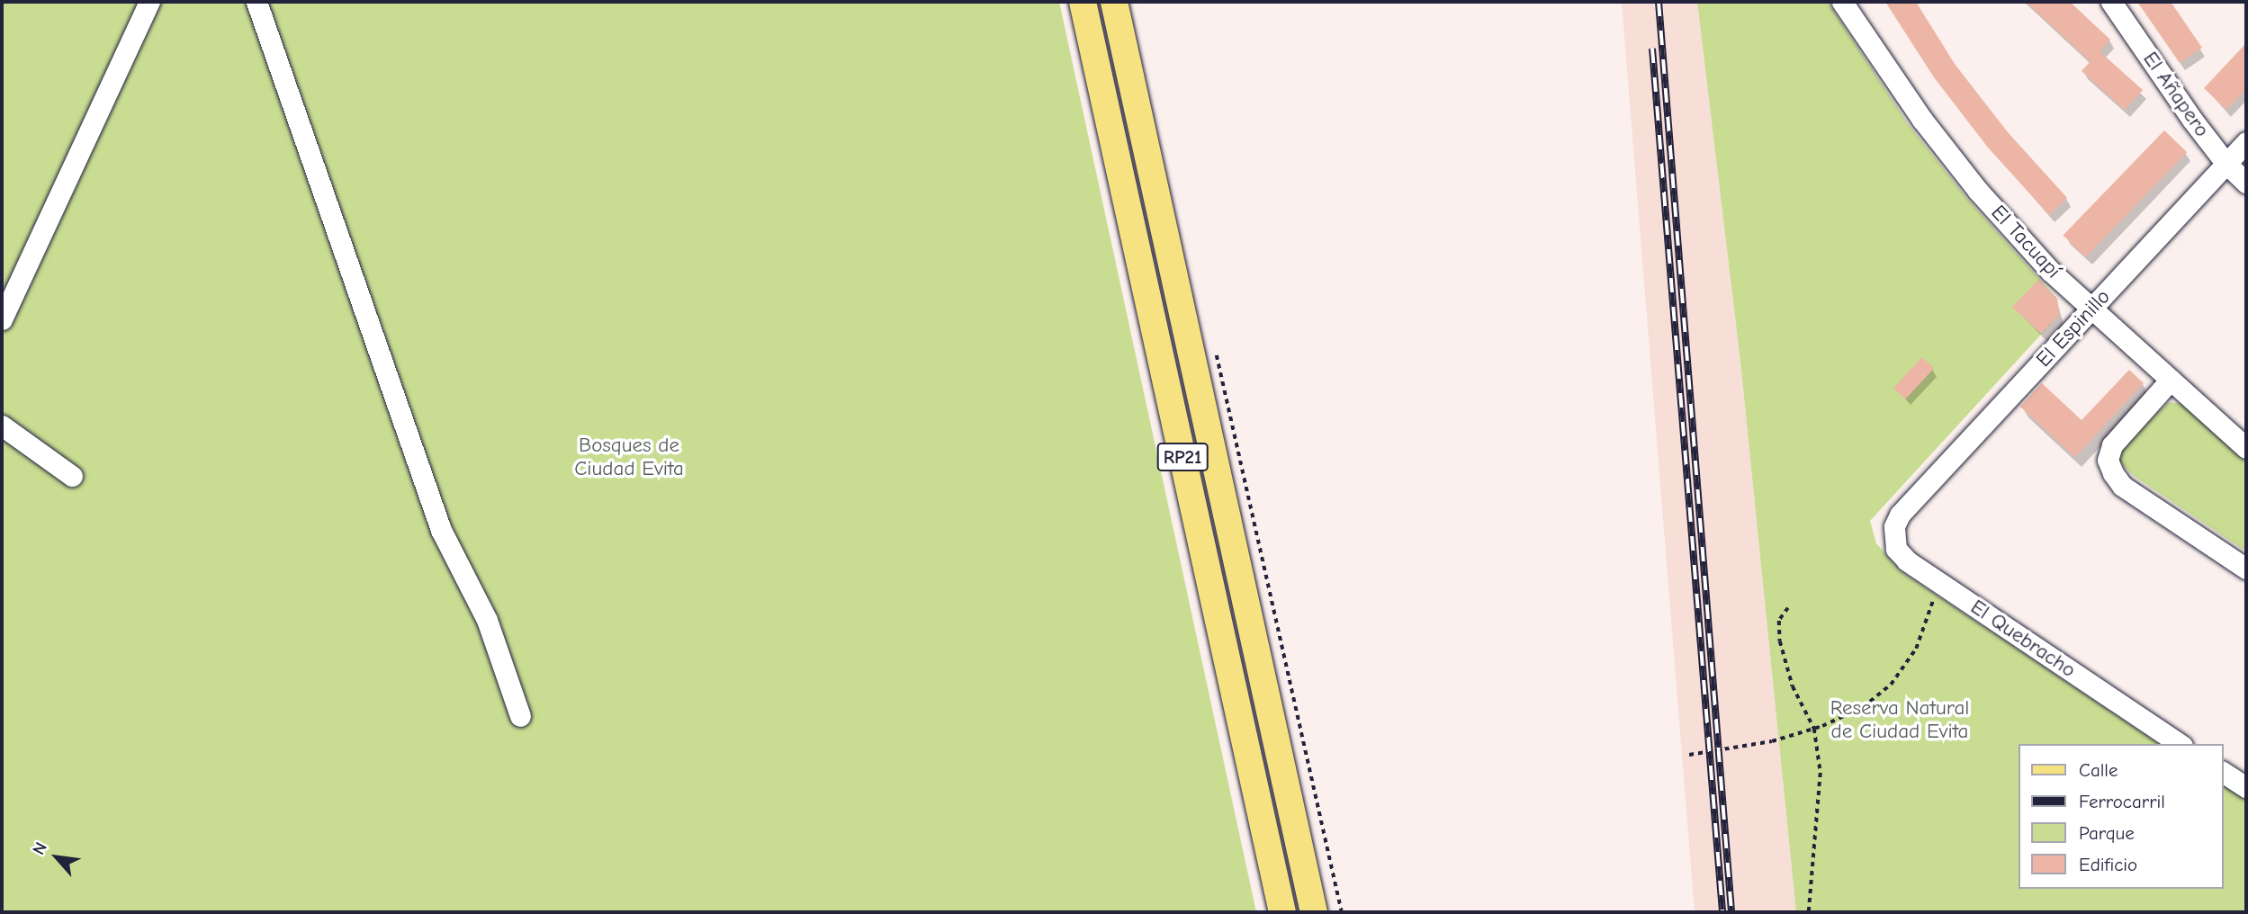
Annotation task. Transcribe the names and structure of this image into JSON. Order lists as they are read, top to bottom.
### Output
{
  "streets": {
    "main road": ["RP21"],
    "street": [
      "El Añapero",
      "El Tacuapí",
      "El Espinillo",
      "El Quebracho"
    ]
  },
  "crossings": [
    ["El Añapero", "El Espinillo"],
    ["El Tacuapí", "El Espinillo"],
    ["El Espinillo", "El Quebracho"]
  ],
  "parks": ["Bosques de Ciudad Evita", "Reserva Natural de Ciudad Evita"],
  "legend": [
    "Calle",
    "Ferrocarril",
    "Parque",
    "Edificio"
  ],
  "north": "top left"
}
